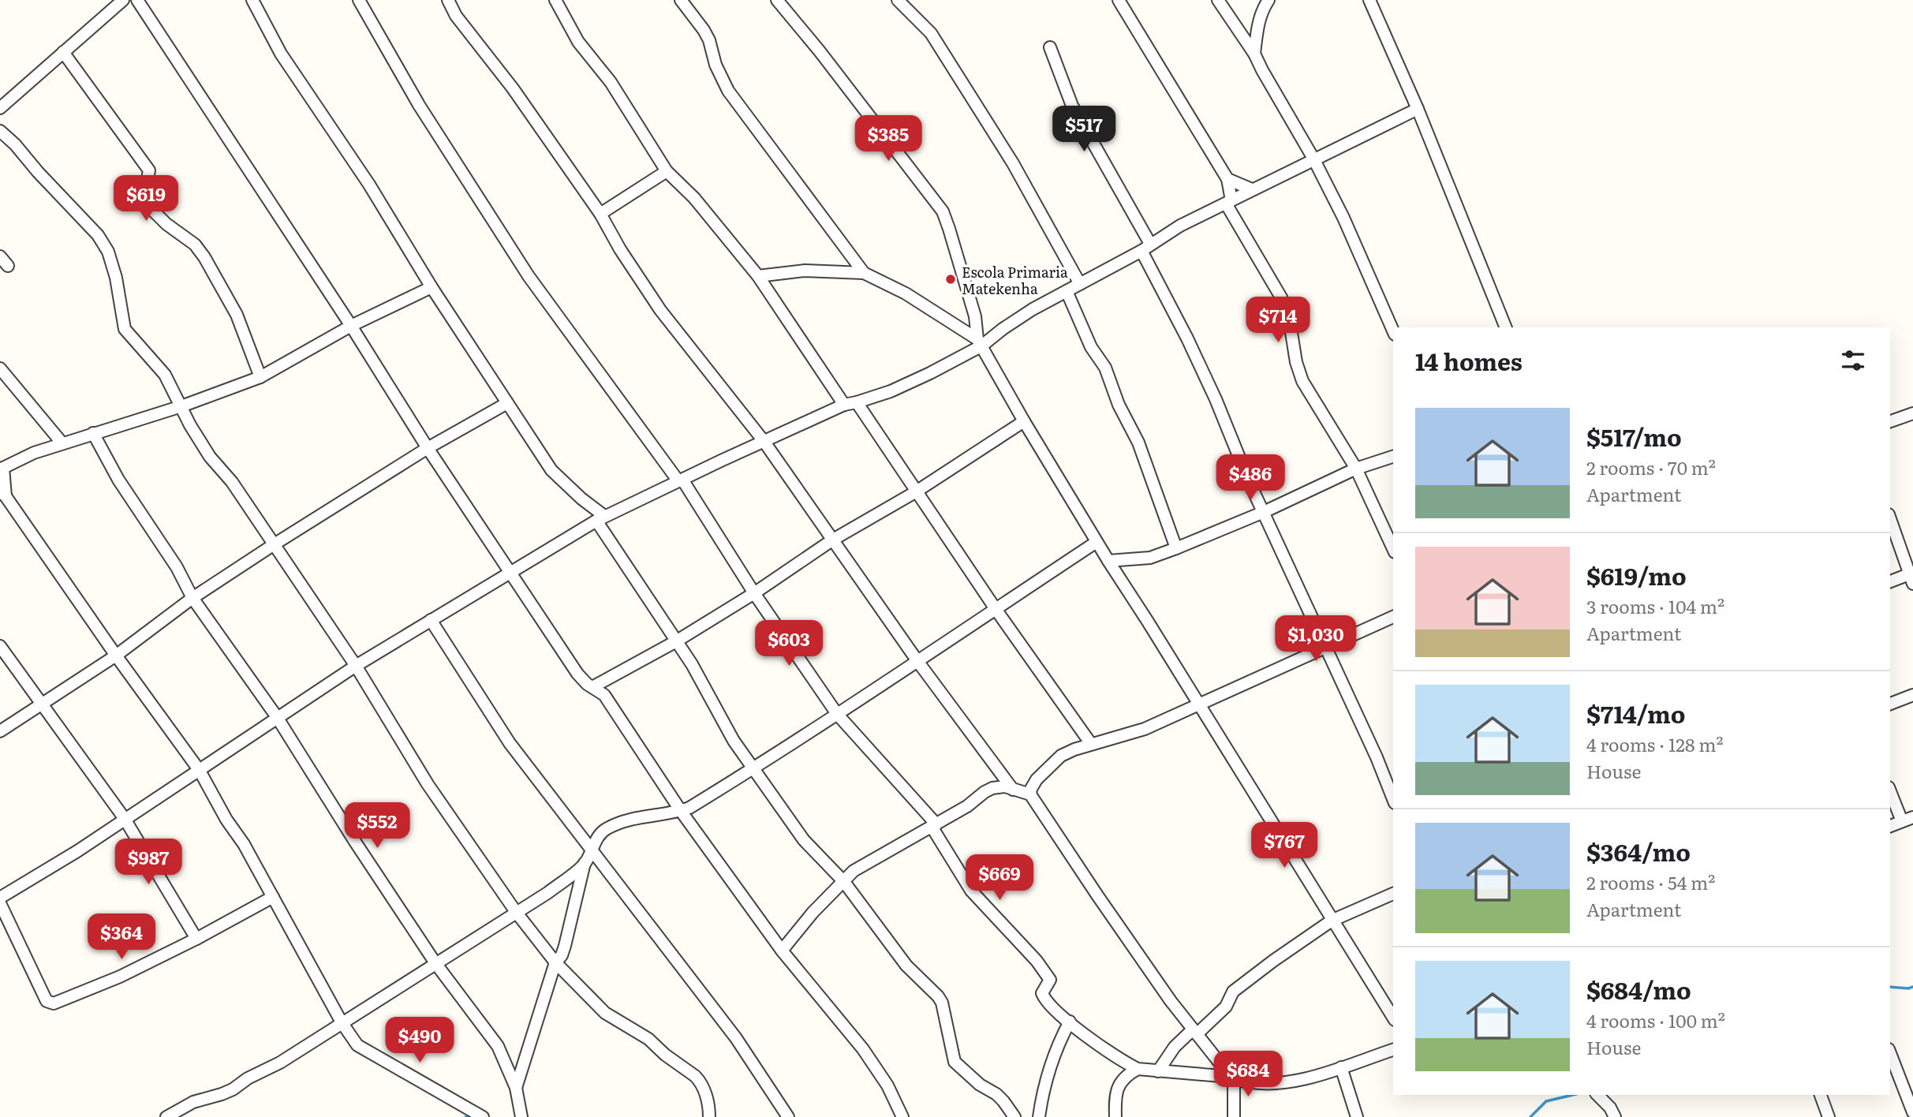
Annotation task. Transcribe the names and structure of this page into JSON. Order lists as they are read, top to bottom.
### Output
{
  "places": ["Escola Primaria Matekenha"],
  "page": {
    "price": [
      "$517",
      "$385",
      "$619",
      "$714",
      "$486",
      "$1,030",
      "$603",
      "$552",
      "$767",
      "$987",
      "$669",
      "$364",
      "$490",
      "$684"
    ],
    "heading": "14 homes",
    "list": [
      {
        "name": "$517/mo",
        "note": "2 rooms · 70 m² · Apartment"
      },
      {
        "name": "$619/mo",
        "note": "3 rooms · 104 m² · Apartment"
      },
      {
        "name": "$714/mo",
        "note": "4 rooms · 128 m² · House"
      },
      {
        "name": "$364/mo",
        "note": "2 rooms · 54 m² · Apartment"
      },
      {
        "name": "$684/mo",
        "note": "4 rooms · 100 m² · House"
      }
    ]
  }
}
